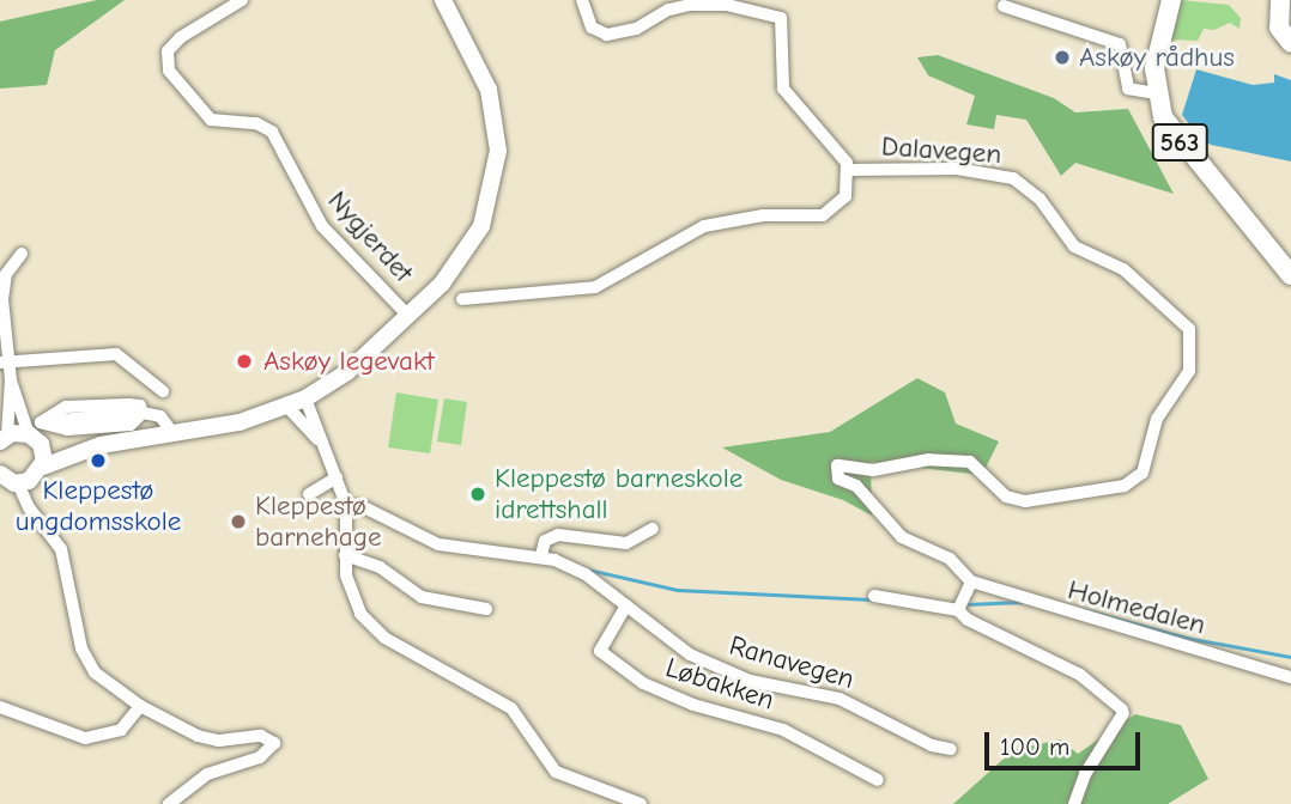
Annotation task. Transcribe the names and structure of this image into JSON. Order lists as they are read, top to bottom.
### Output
{
  "streets": {
    "main road": ["563"],
    "street": [
      "Dalavegen",
      "Nygjerdet",
      "Holmedalen",
      "Ranavegen",
      "Løbakken"
    ]
  },
  "crossings": [
    ["Dalavegen", "Holmedalen"],
    ["Ranavegen", "Løbakken"]
  ],
  "places": [
    "Askøy rådhus",
    "Askøy legevakt",
    "Kleppestø ungdomsskole",
    "Kleppestø barneskole idrettshall",
    "Kleppestø barnehage"
  ],
  "scale_bar": "100 m"
}
